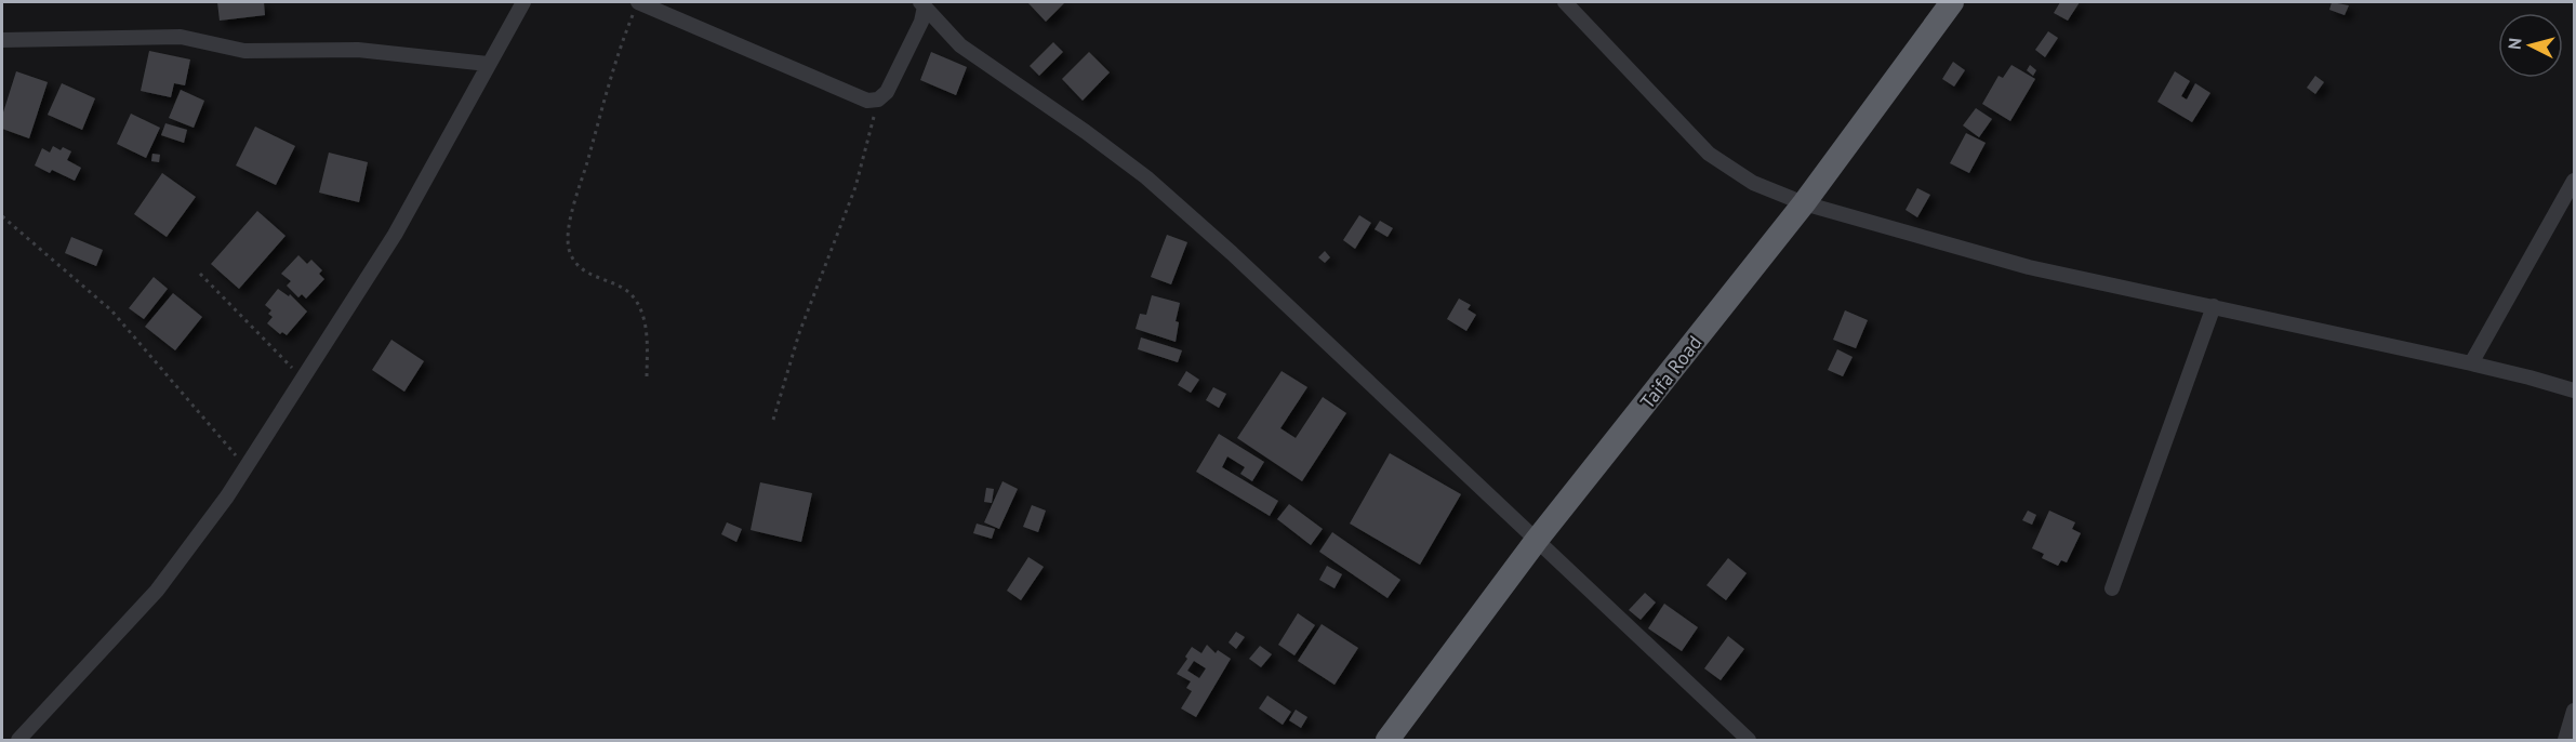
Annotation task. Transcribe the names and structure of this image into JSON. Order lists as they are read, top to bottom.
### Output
{
  "streets": {
    "highway": ["Taifa Road"]
  },
  "north": "left"
}
